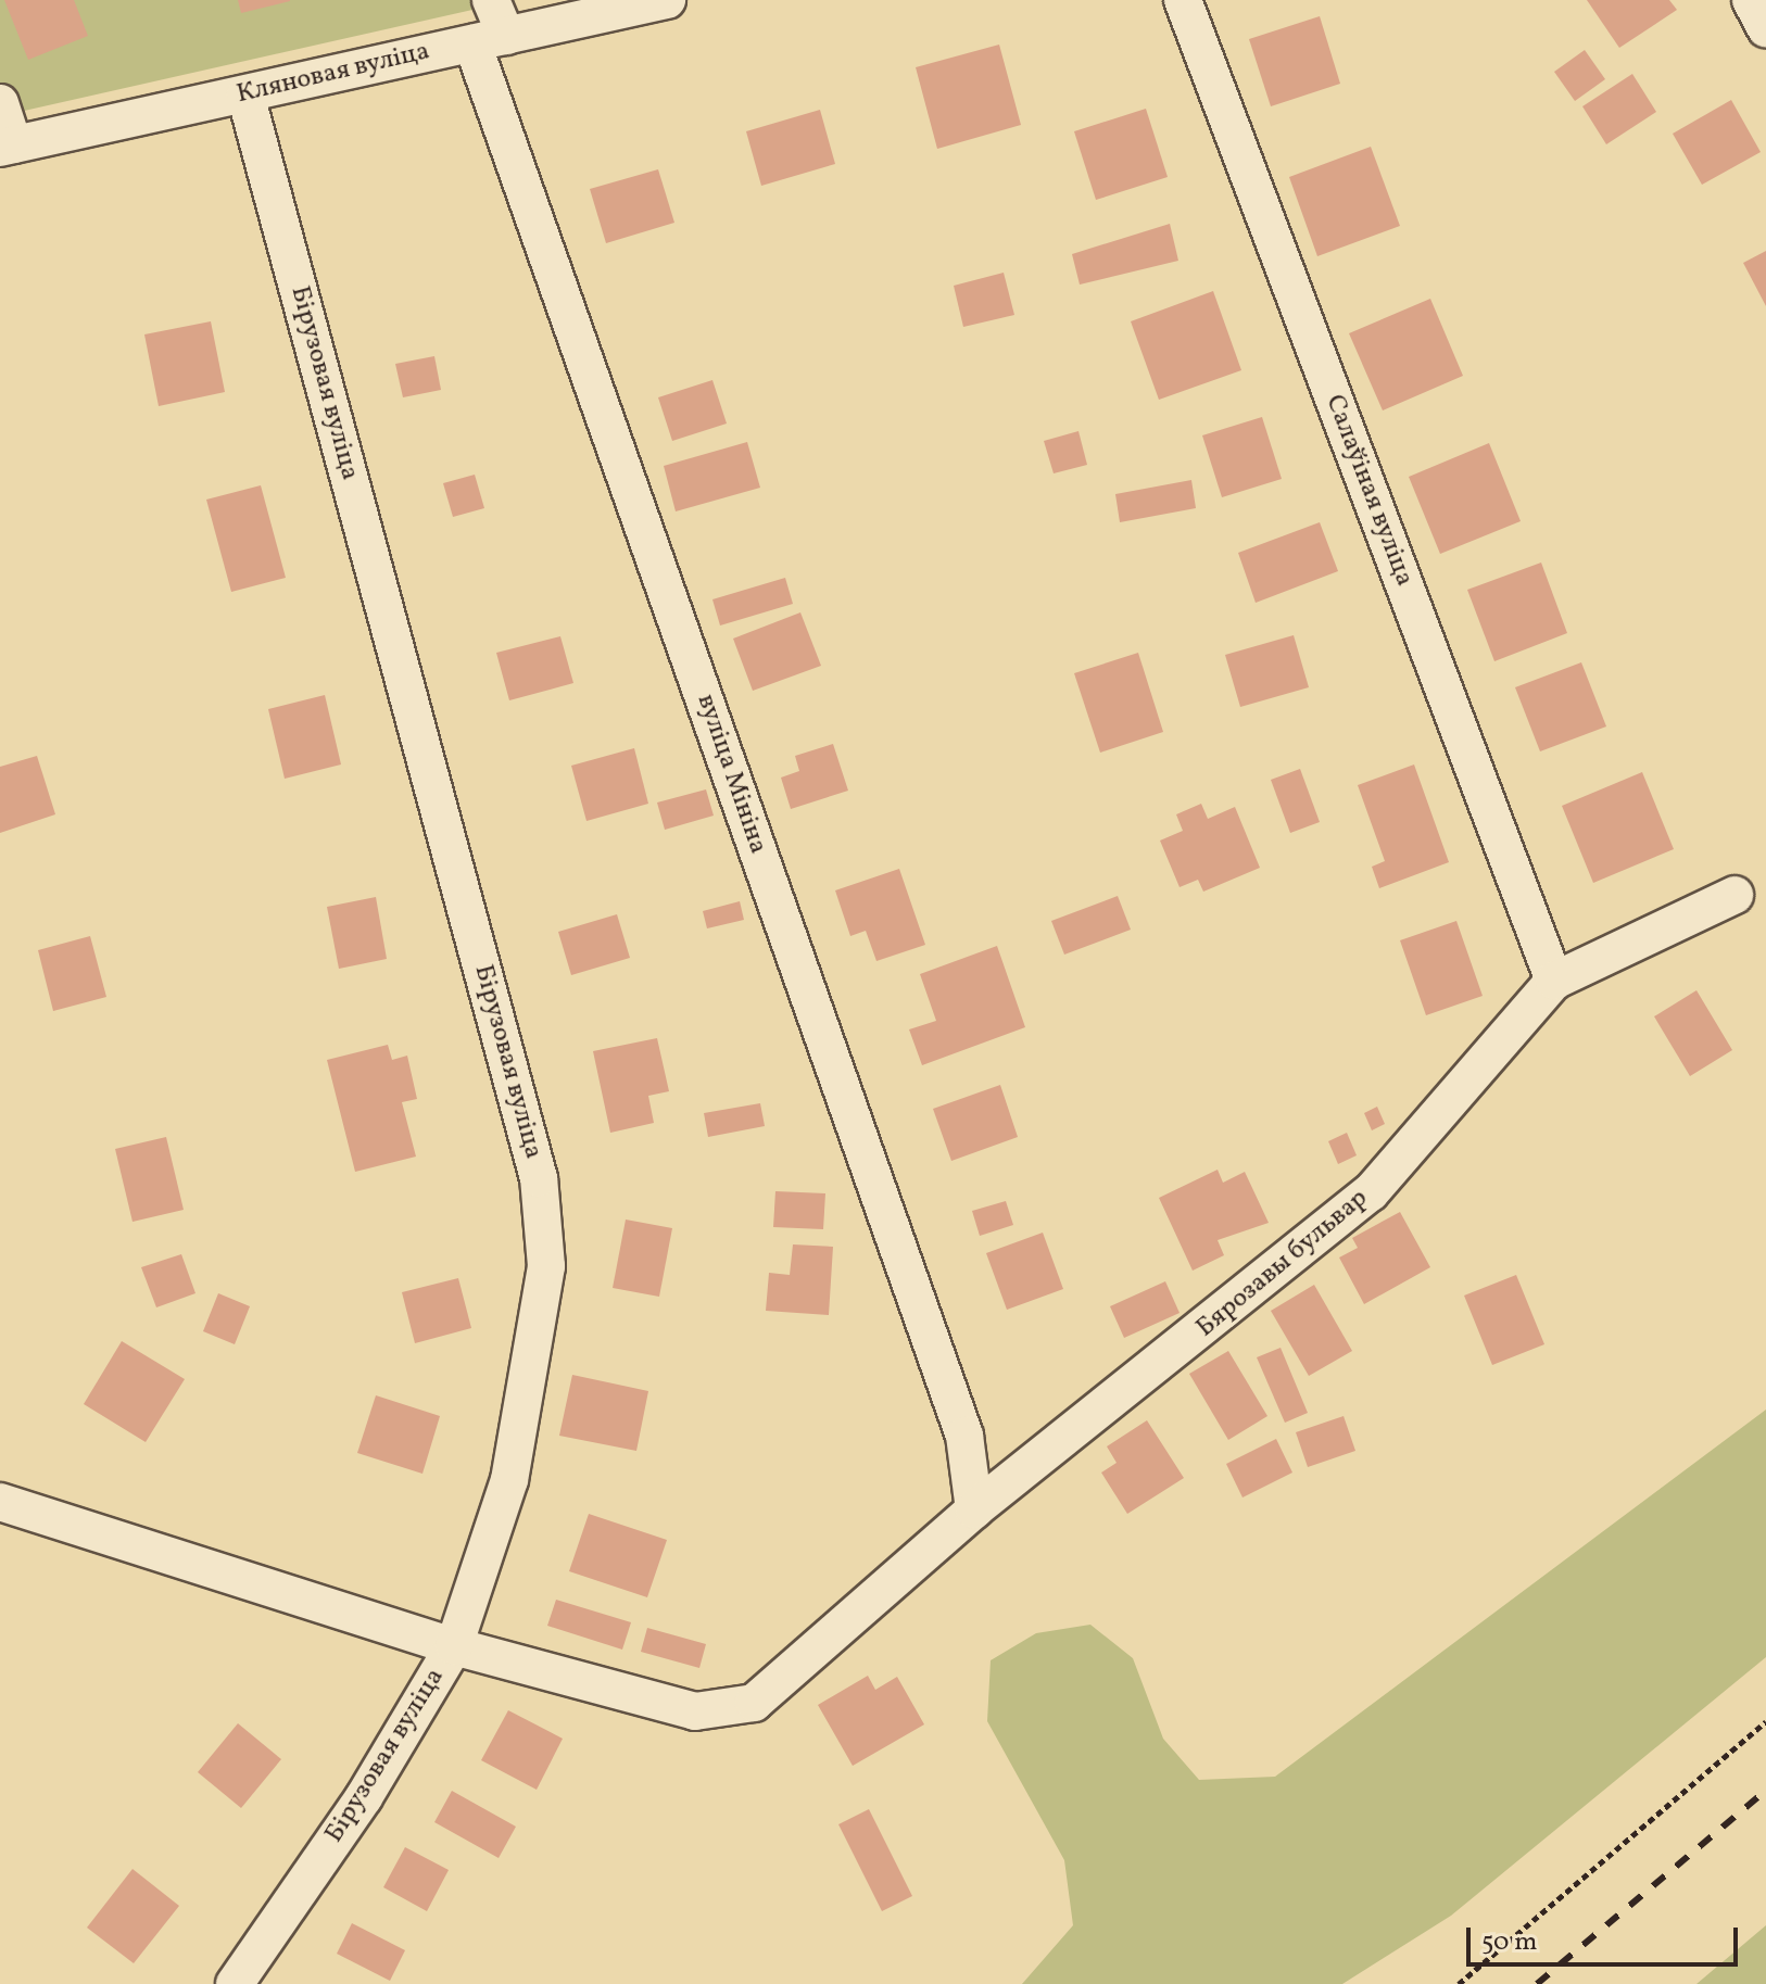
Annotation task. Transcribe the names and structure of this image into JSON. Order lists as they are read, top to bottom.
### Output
{
  "streets": {
    "street": [
      "Кляновая вуліца",
      "Бірузовая вуліца",
      "Салаўіная вуліца",
      "вуліца Мініна",
      "Бярозавы бульвар"
    ]
  },
  "crossings": [
    ["Кляновая вуліца", "Бірузовая вуліца"],
    ["Кляновая вуліца", "вуліца Мініна"],
    ["Бірузовая вуліца", "Бярозавы бульвар"],
    ["Салаўіная вуліца", "Бярозавы бульвар"],
    ["вуліца Мініна", "Бярозавы бульвар"]
  ],
  "scale_bar": "50 m"
}
